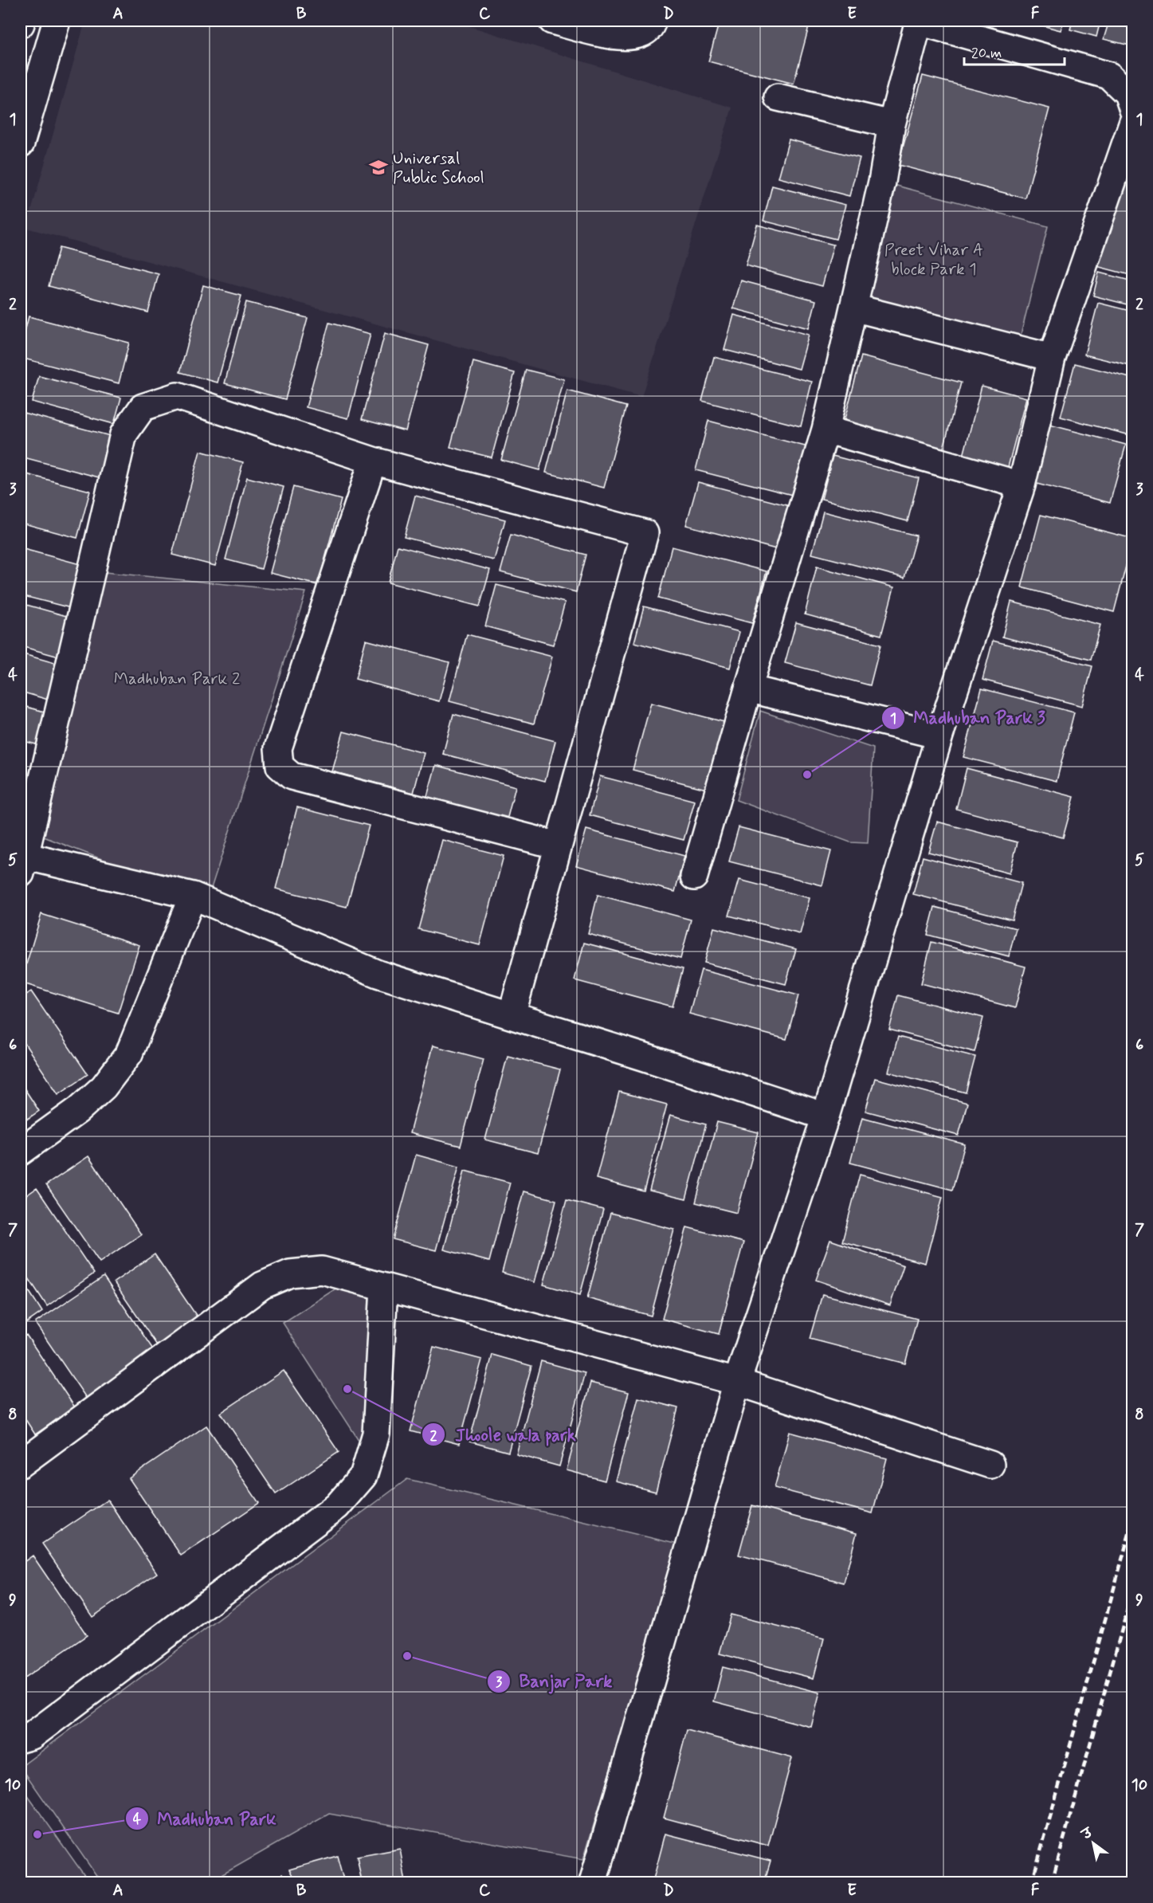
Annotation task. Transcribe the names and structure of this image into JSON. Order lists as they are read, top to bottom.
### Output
{
  "parks": ["Preet Vihar A block Park 1", "Madhuban Park 2"],
  "places": {
    "school or university": ["Universal Public School"],
    "other": [
      "Madhuban Park 3",
      "Jhoole wala park",
      "Banjar Park",
      "Madhuban Park"
    ]
  },
  "scale_bar": "20 m",
  "north": "top left",
  "grid": {
    "columns": [
      "A",
      "B",
      "C",
      "D",
      "E",
      "F"
    ],
    "rows": [
      "1",
      "2",
      "3",
      "4",
      "5",
      "6",
      "7",
      "8",
      "9",
      "10"
    ]
  }
}
